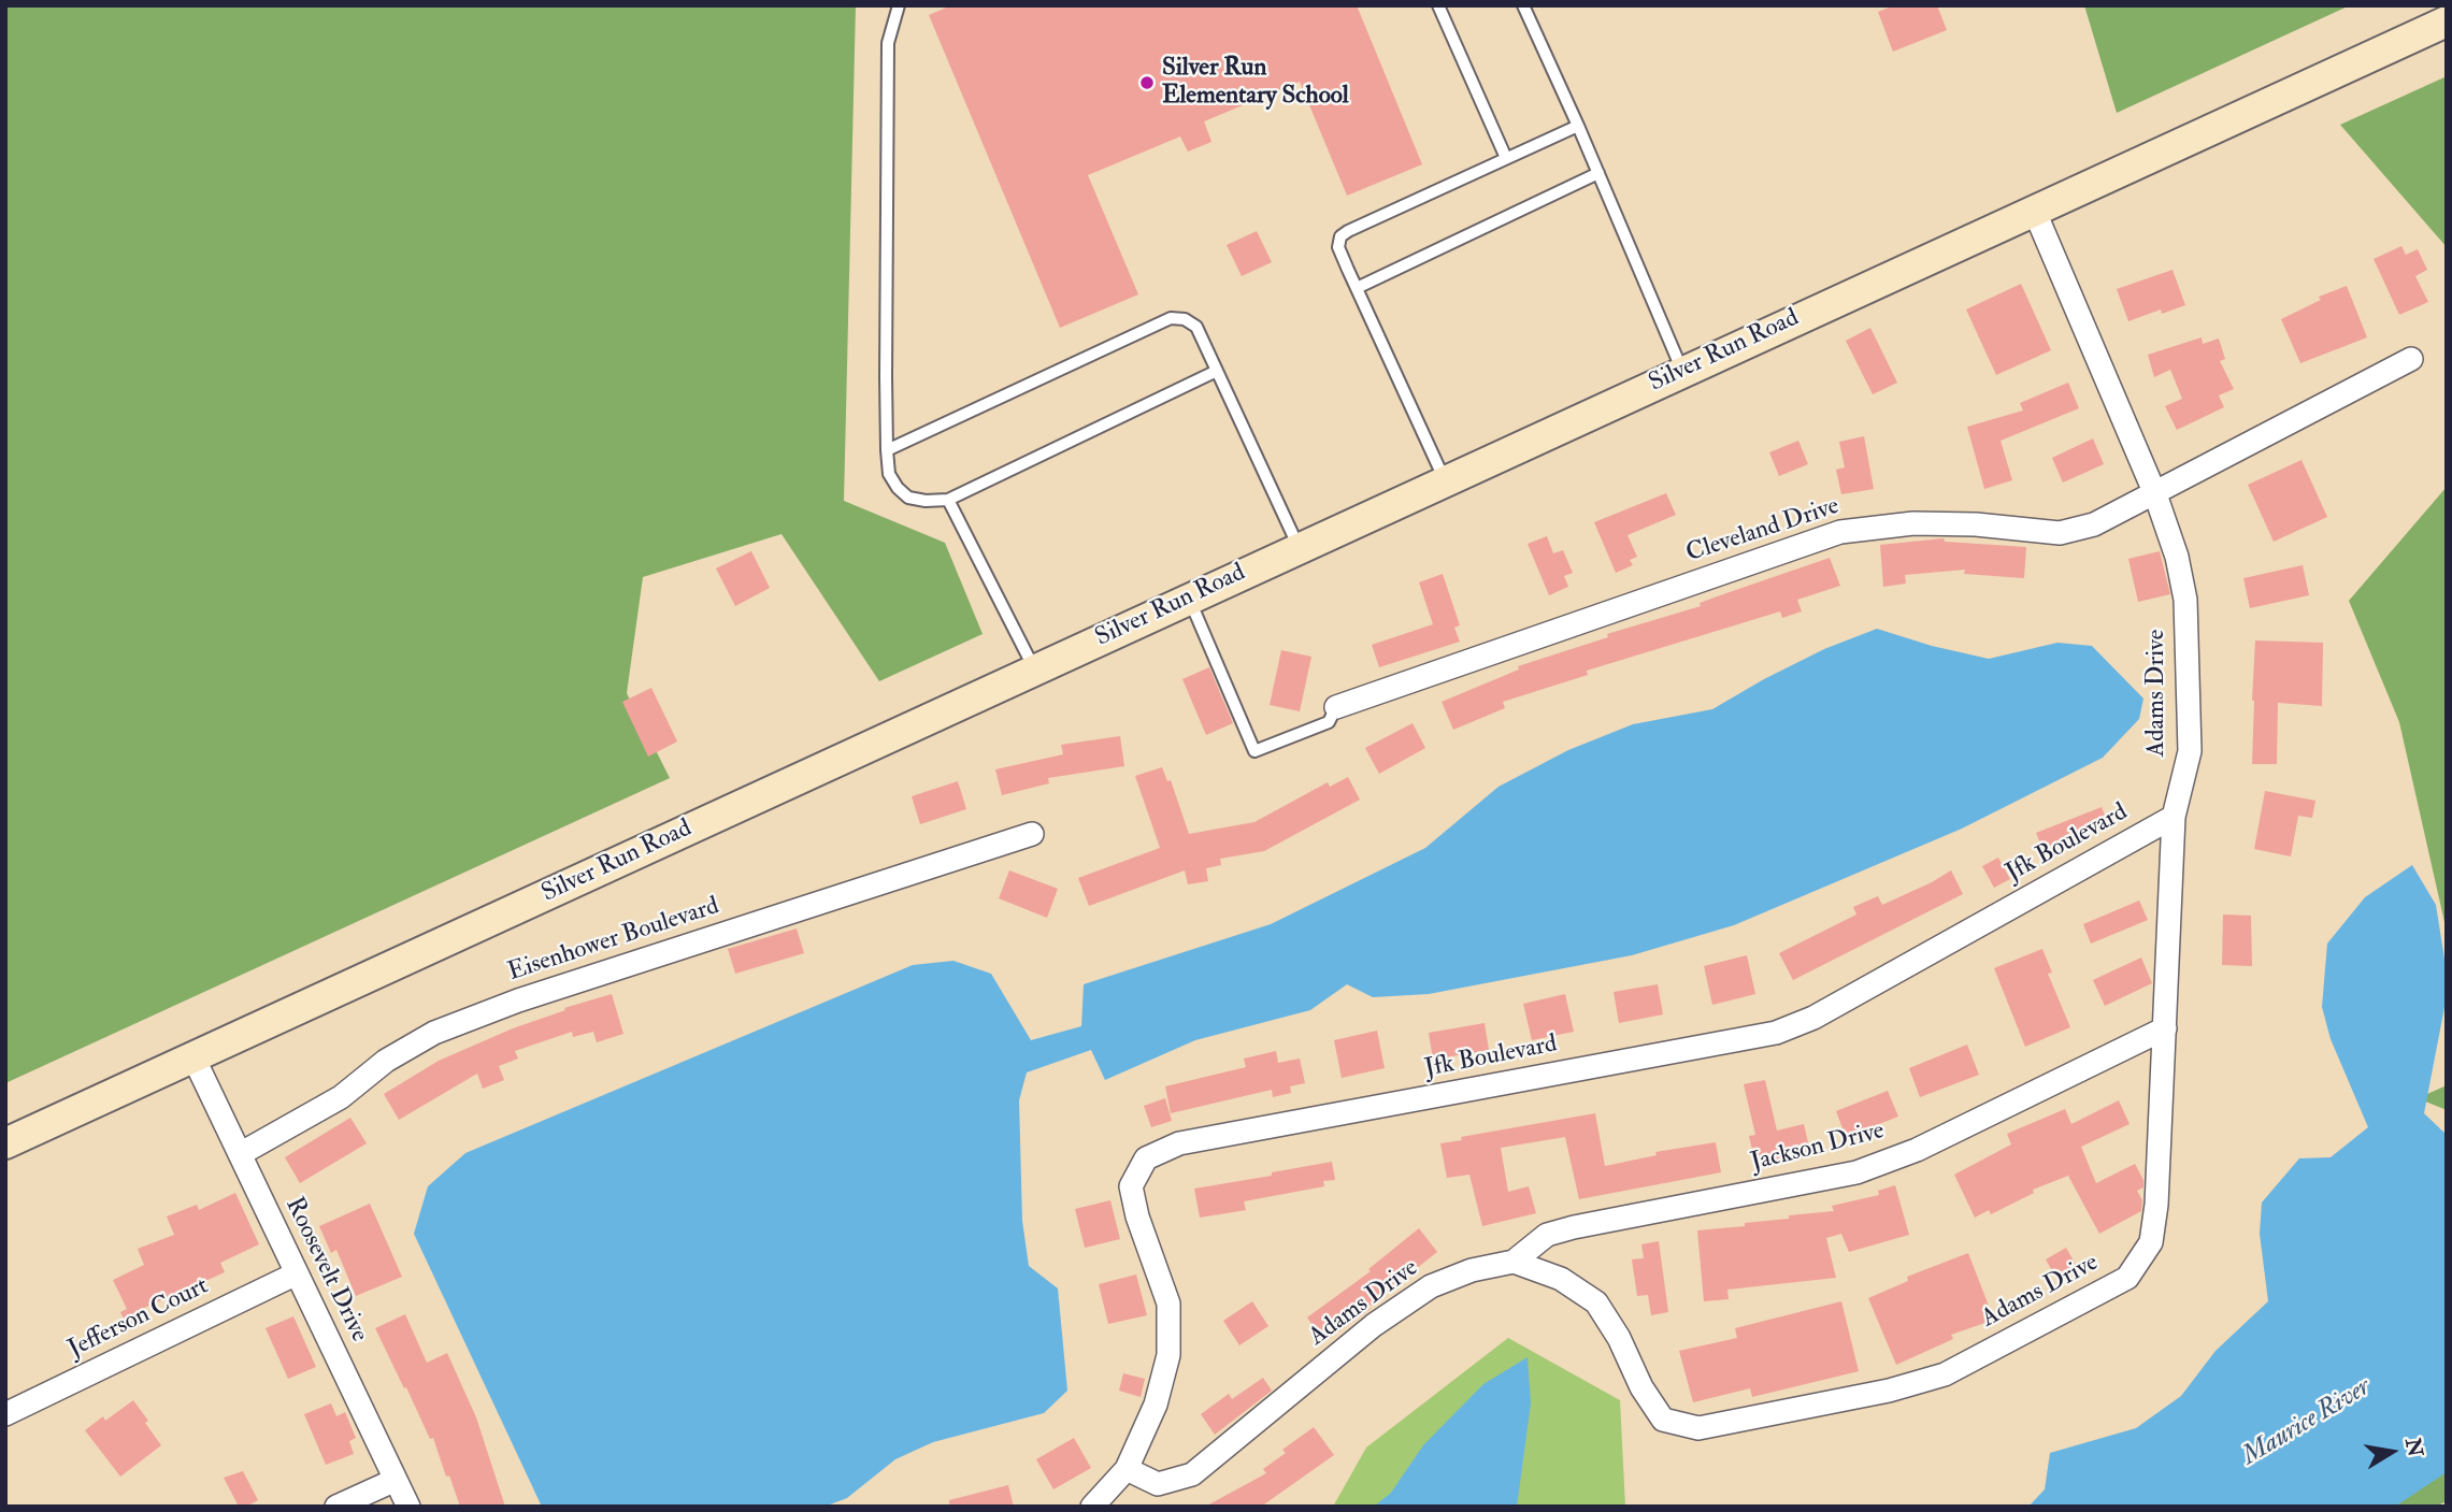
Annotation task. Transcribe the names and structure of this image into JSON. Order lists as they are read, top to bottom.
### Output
{
  "streets": {
    "main road": ["Silver Run Road"],
    "street": [
      "Cleveland Drive",
      "Adams Drive",
      "Jfk Boulevard",
      "Eisenhower Boulevard",
      "Jackson Drive",
      "Roosevelt Drive",
      "Jefferson Court"
    ]
  },
  "crossings": [
    ["Silver Run Road", "Adams Drive"],
    ["Silver Run Road", "Roosevelt Drive"],
    ["Cleveland Drive", "Adams Drive"],
    ["Adams Drive", "Jfk Boulevard"],
    ["Adams Drive", "Jackson Drive"],
    ["Eisenhower Boulevard", "Roosevelt Drive"],
    ["Roosevelt Drive", "Jefferson Court"]
  ],
  "water": ["Maurice River"],
  "places": ["Silver Run Elementary School"],
  "north": "right"
}
